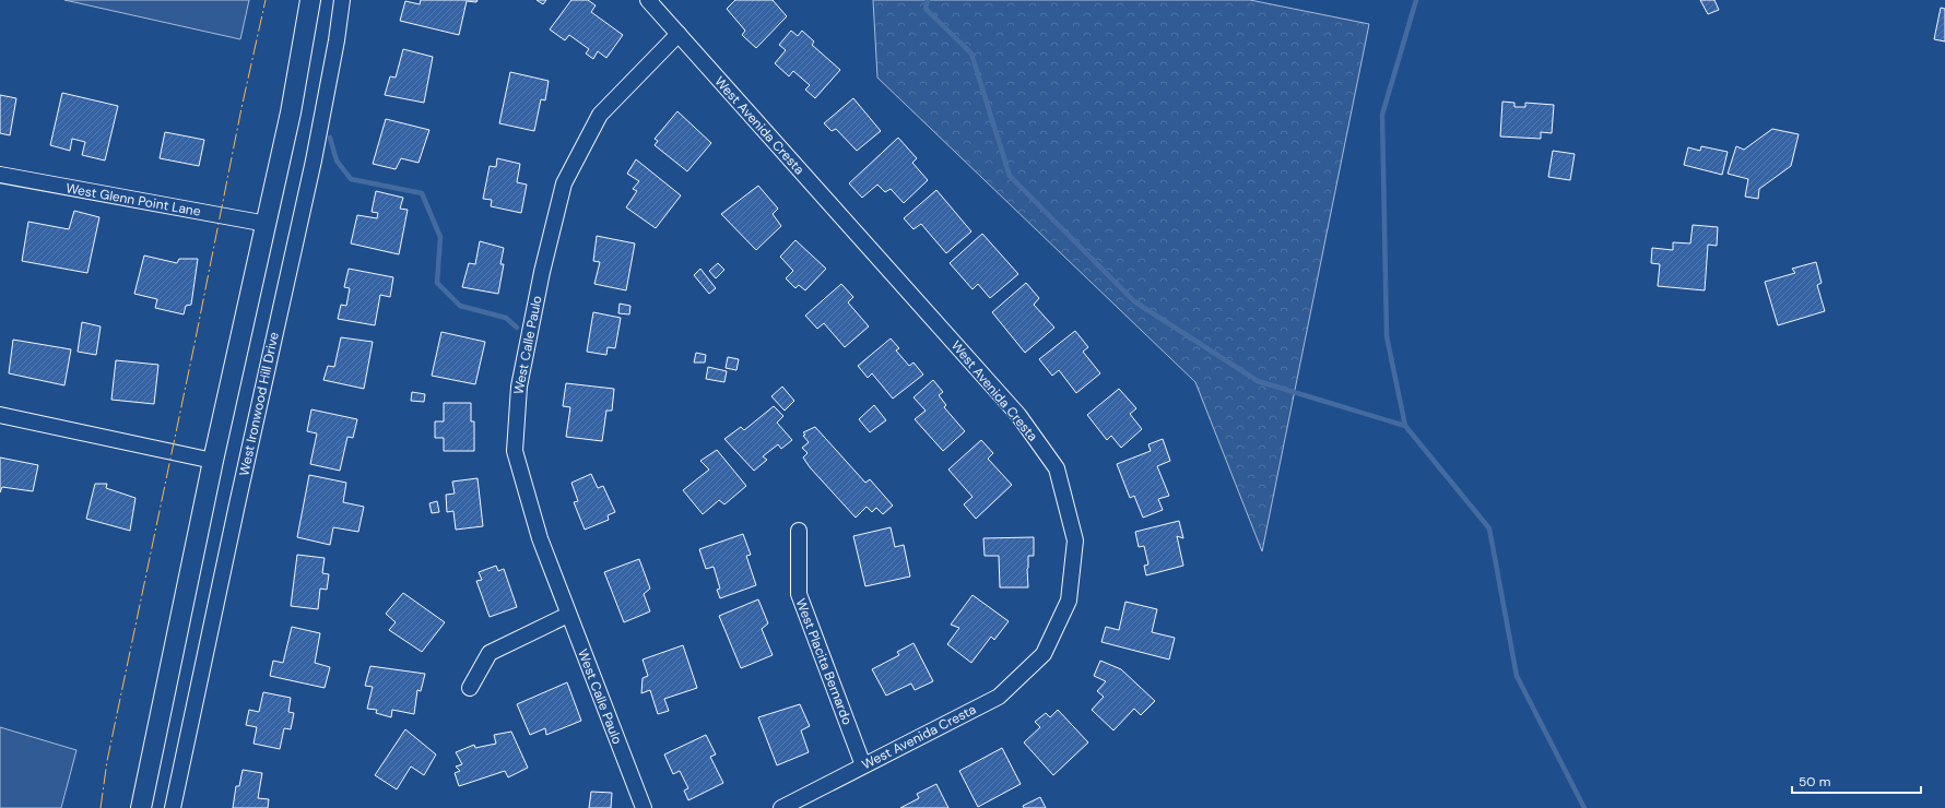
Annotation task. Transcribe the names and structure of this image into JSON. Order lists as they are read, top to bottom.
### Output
{
  "streets": {
    "street": [
      "West Avenida Cresta",
      "West Glenn Point Lane",
      "West Calle Paulo",
      "West Ironwood Hill Drive",
      "West Placita Bernardo"
    ]
  },
  "crossings": [
    ["West Avenida Cresta", "West Calle Paulo"],
    ["West Avenida Cresta", "West Placita Bernardo"]
  ],
  "scale_bar": "50 m"
}
